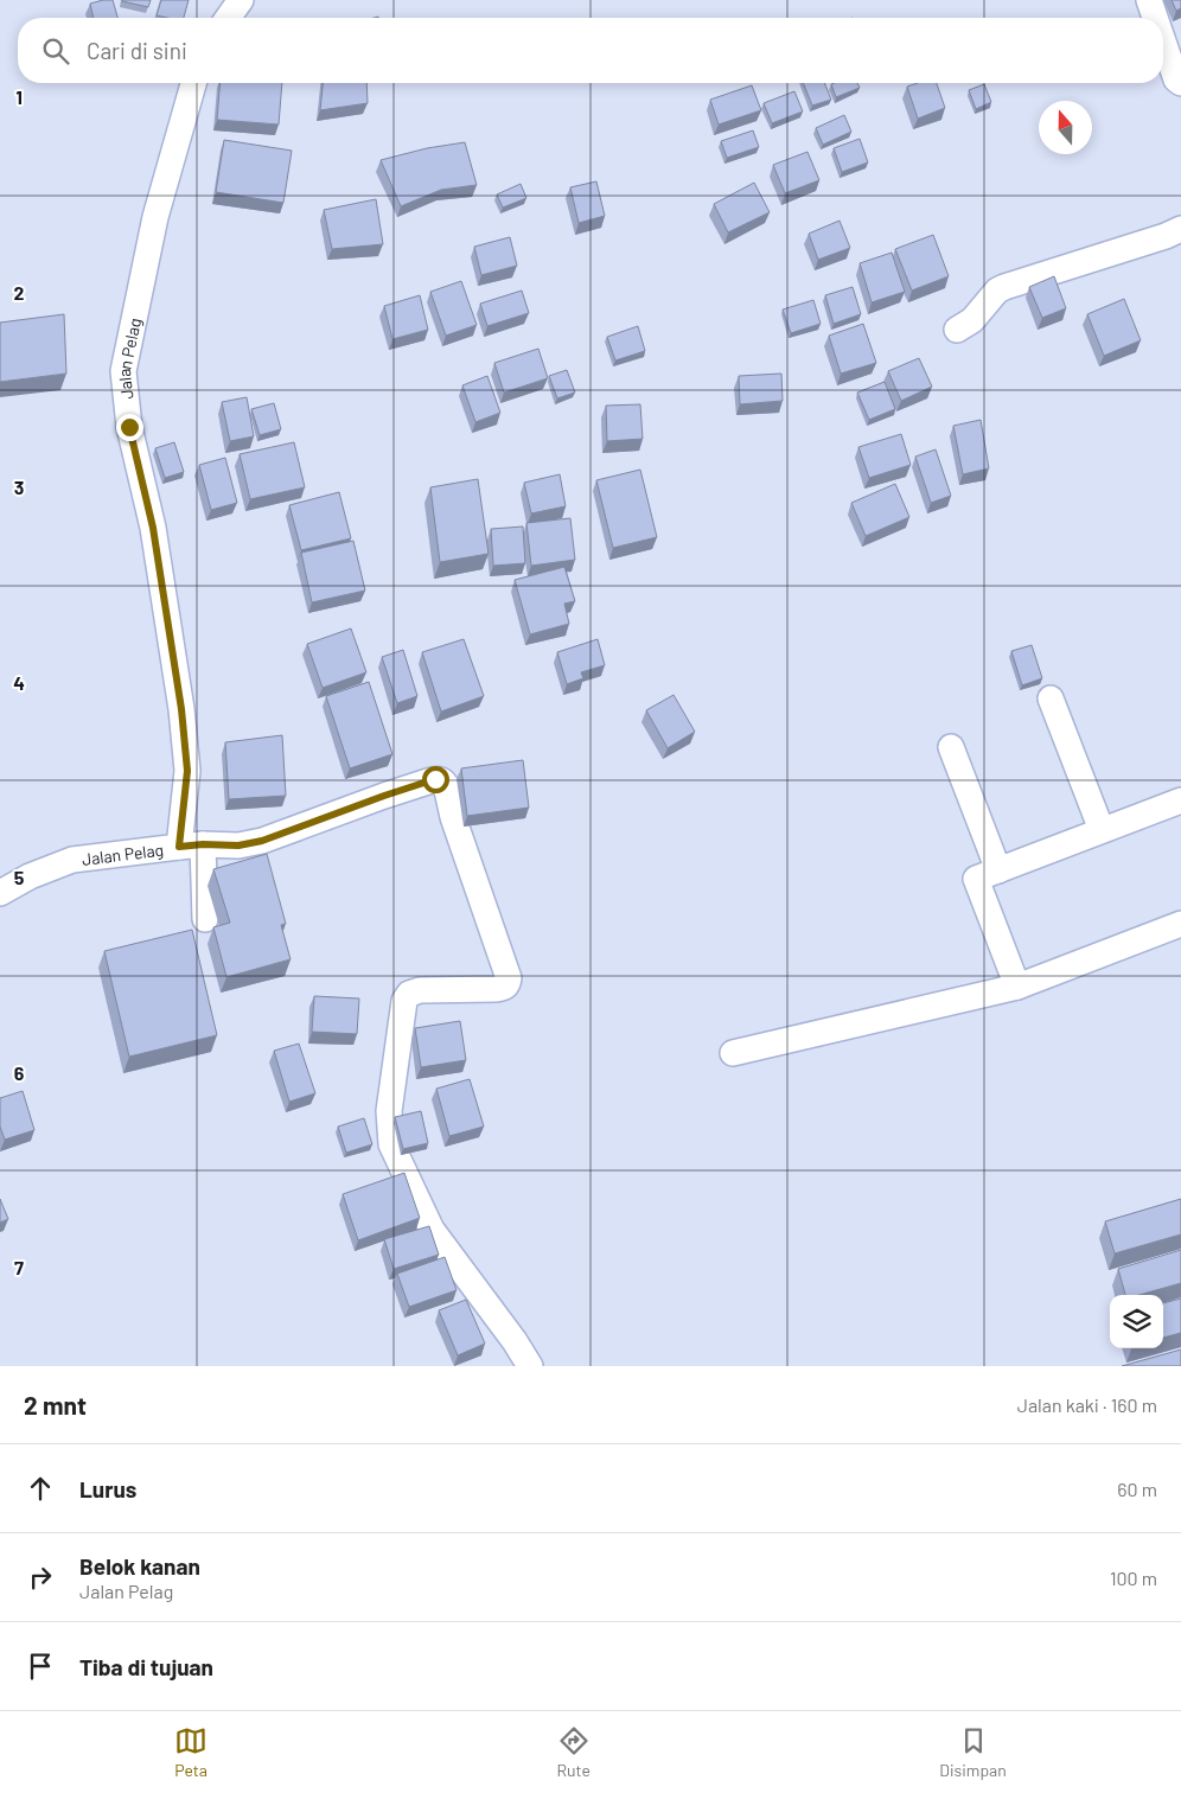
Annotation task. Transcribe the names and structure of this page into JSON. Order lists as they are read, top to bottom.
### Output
{
  "streets": {
    "street": ["Jalan Pelag"]
  },
  "north": "top",
  "page": {
    "search": "Cari di sini",
    "heading": ["2 mnt", "Jalan kaki · 160 m"],
    "list": [
      ["Lurus", "60 m"],
      ["Belok kanan", "Jalan Pelag", "100 m"],
      "Tiba di tujuan"
    ],
    "nav": ["Peta", "Rute", "Disimpan"]
  },
  "grid": {
    "rows": [
      "1",
      "2",
      "3",
      "4",
      "5",
      "6",
      "7"
    ]
  }
}
